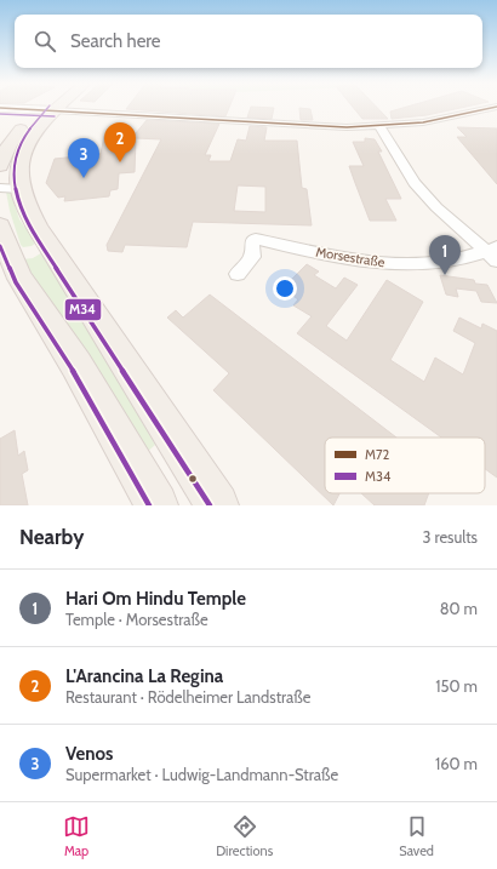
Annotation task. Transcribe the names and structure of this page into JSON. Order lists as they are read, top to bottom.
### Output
{
  "streets": {
    "street": ["Morsestraße"]
  },
  "lines": ["transit line M34", "transit line M72"],
  "legend": ["M72", "M34"],
  "page": {
    "search": "Search here",
    "pins": ["2", "3", "1"],
    "heading": ["Nearby", "3 results"],
    "list": [
      {
        "mark": "1",
        "name": "Hari Om Hindu Temple",
        "note": "Temple · Morsestraße",
        "value": "80 m"
      },
      {
        "mark": "2",
        "name": "L'Arancina La Regina",
        "note": "Restaurant · Rödelheimer Landstraße",
        "value": "150 m"
      },
      {
        "mark": "3",
        "name": "Venos",
        "note": "Supermarket · Ludwig-Landmann-Straße",
        "value": "160 m"
      }
    ],
    "nav": ["Map", "Directions", "Saved"]
  }
}
